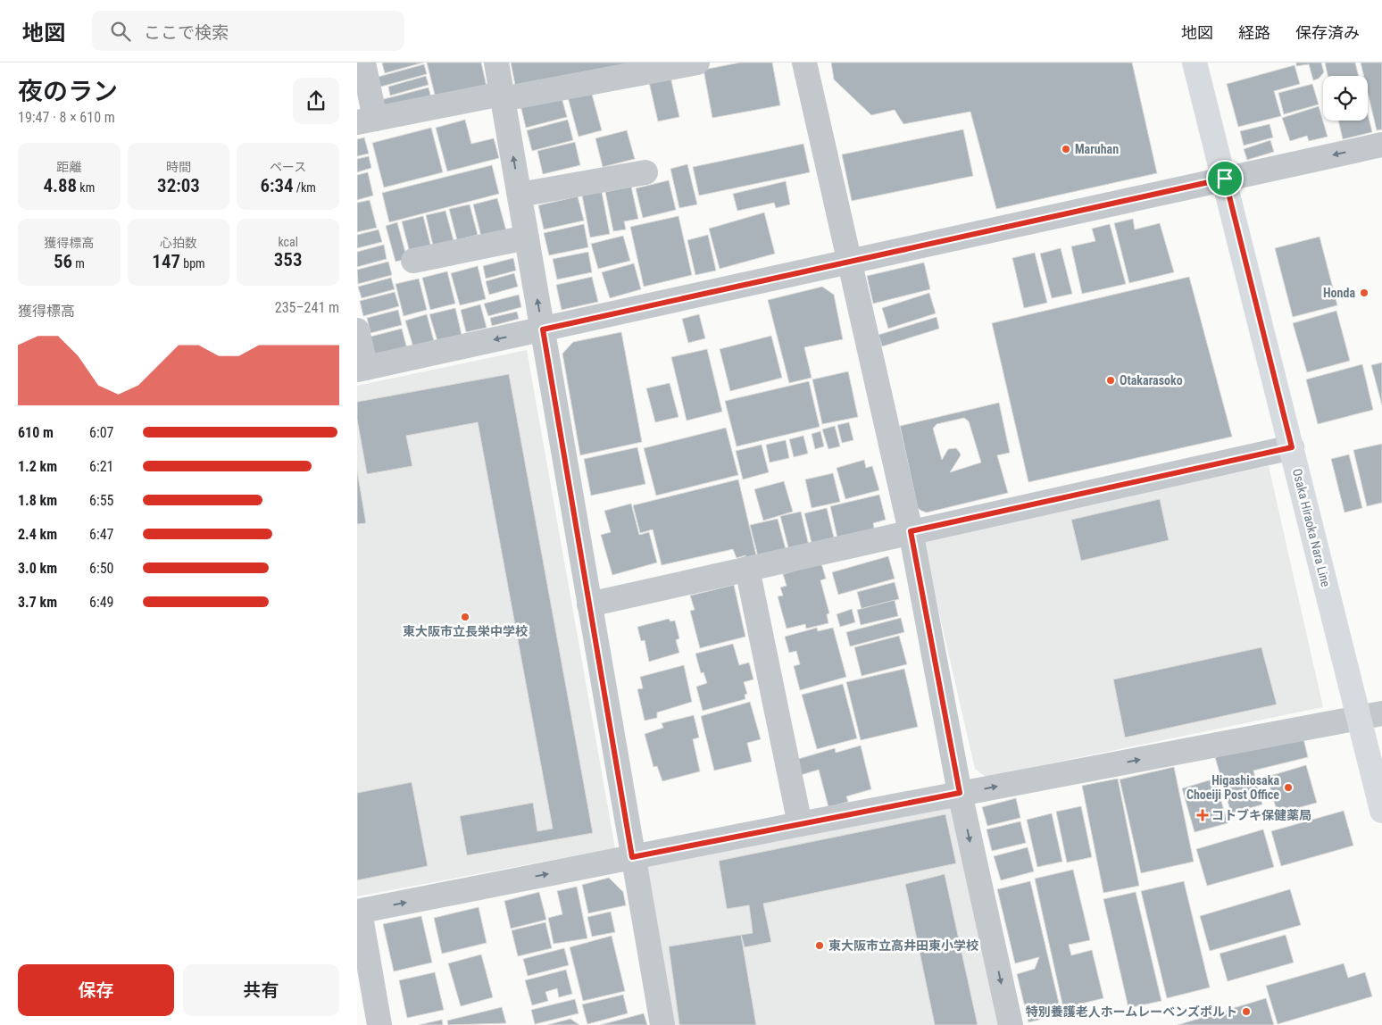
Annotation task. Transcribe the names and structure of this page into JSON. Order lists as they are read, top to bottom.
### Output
{
  "streets": {
    "main road": ["Osaka Hiraoka Nara Line"]
  },
  "places": {
    "other": [
      "Maruhan",
      "Honda",
      "Otakarasoko",
      "東大阪市立長栄中学校",
      "Higashiosaka Choeiji Post Office",
      "東大阪市立高井田東小学校",
      "特別養護老人ホームレーベンズポルト"
    ],
    "health": ["コトブキ保健薬局"]
  },
  "page": {
    "header": "地図",
    "search": "ここで検索",
    "nav": ["地図", "経路", "保存済み"],
    "heading": ["夜のラン", "19:47 · 8 × 610 m"],
    "stats": [
      ["距離", "4.88 km"],
      ["時間", "32:03"],
      ["ペース", "6:34 /km"],
      ["獲得標高", "56 m"],
      ["心拍数", "147 bpm"],
      ["kcal", "353"]
    ],
    "chart": ["獲得標高", "235–241 m"],
    "list": [
      {
        "name": "610 m",
        "note": "6:07"
      },
      {
        "name": "1.2 km",
        "note": "6:21"
      },
      {
        "name": "1.8 km",
        "note": "6:55"
      },
      {
        "name": "2.4 km",
        "note": "6:47"
      },
      {
        "name": "3.0 km",
        "note": "6:50"
      },
      {
        "name": "3.7 km",
        "note": "6:49"
      }
    ],
    "buttons": ["保存", "共有"]
  }
}
